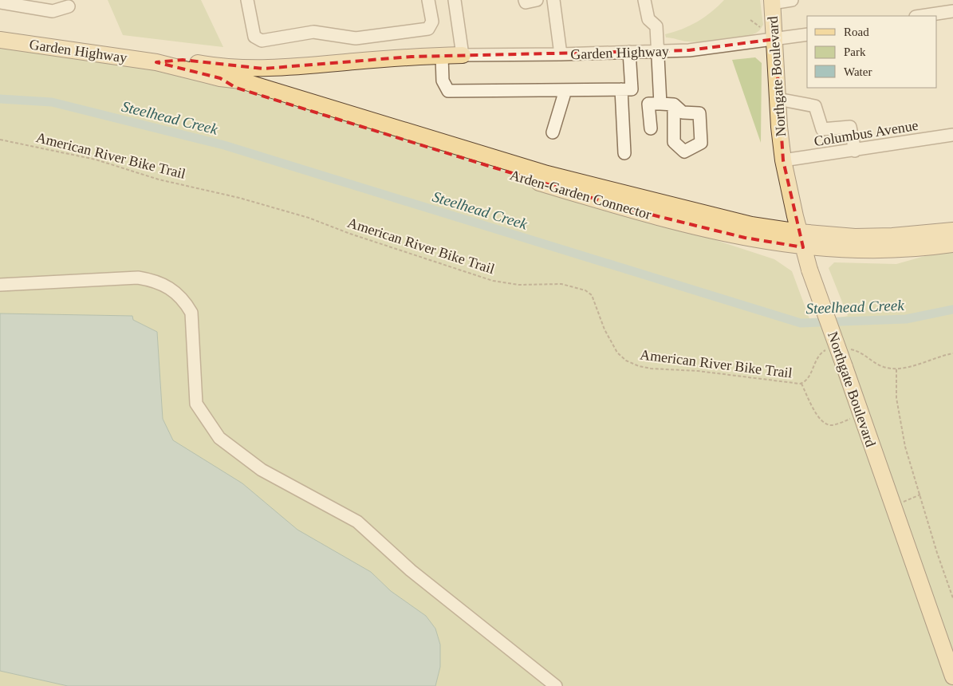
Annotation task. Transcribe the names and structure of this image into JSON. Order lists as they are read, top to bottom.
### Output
{
  "streets": {
    "main road": ["Garden Highway", "Northgate Boulevard", "Arden-Garden Connector"],
    "street": ["Columbus Avenue"],
    "path": ["American River Bike Trail"]
  },
  "crossings": [
    ["Garden Highway", "Northgate Boulevard"],
    ["Garden Highway", "Arden-Garden Connector"],
    ["Northgate Boulevard", "Columbus Avenue"],
    ["Northgate Boulevard", "American River Bike Trail"],
    ["Northgate Boulevard", "Arden-Garden Connector"]
  ],
  "water": ["Steelhead Creek"],
  "legend": ["Road", "Park", "Water"]
}
